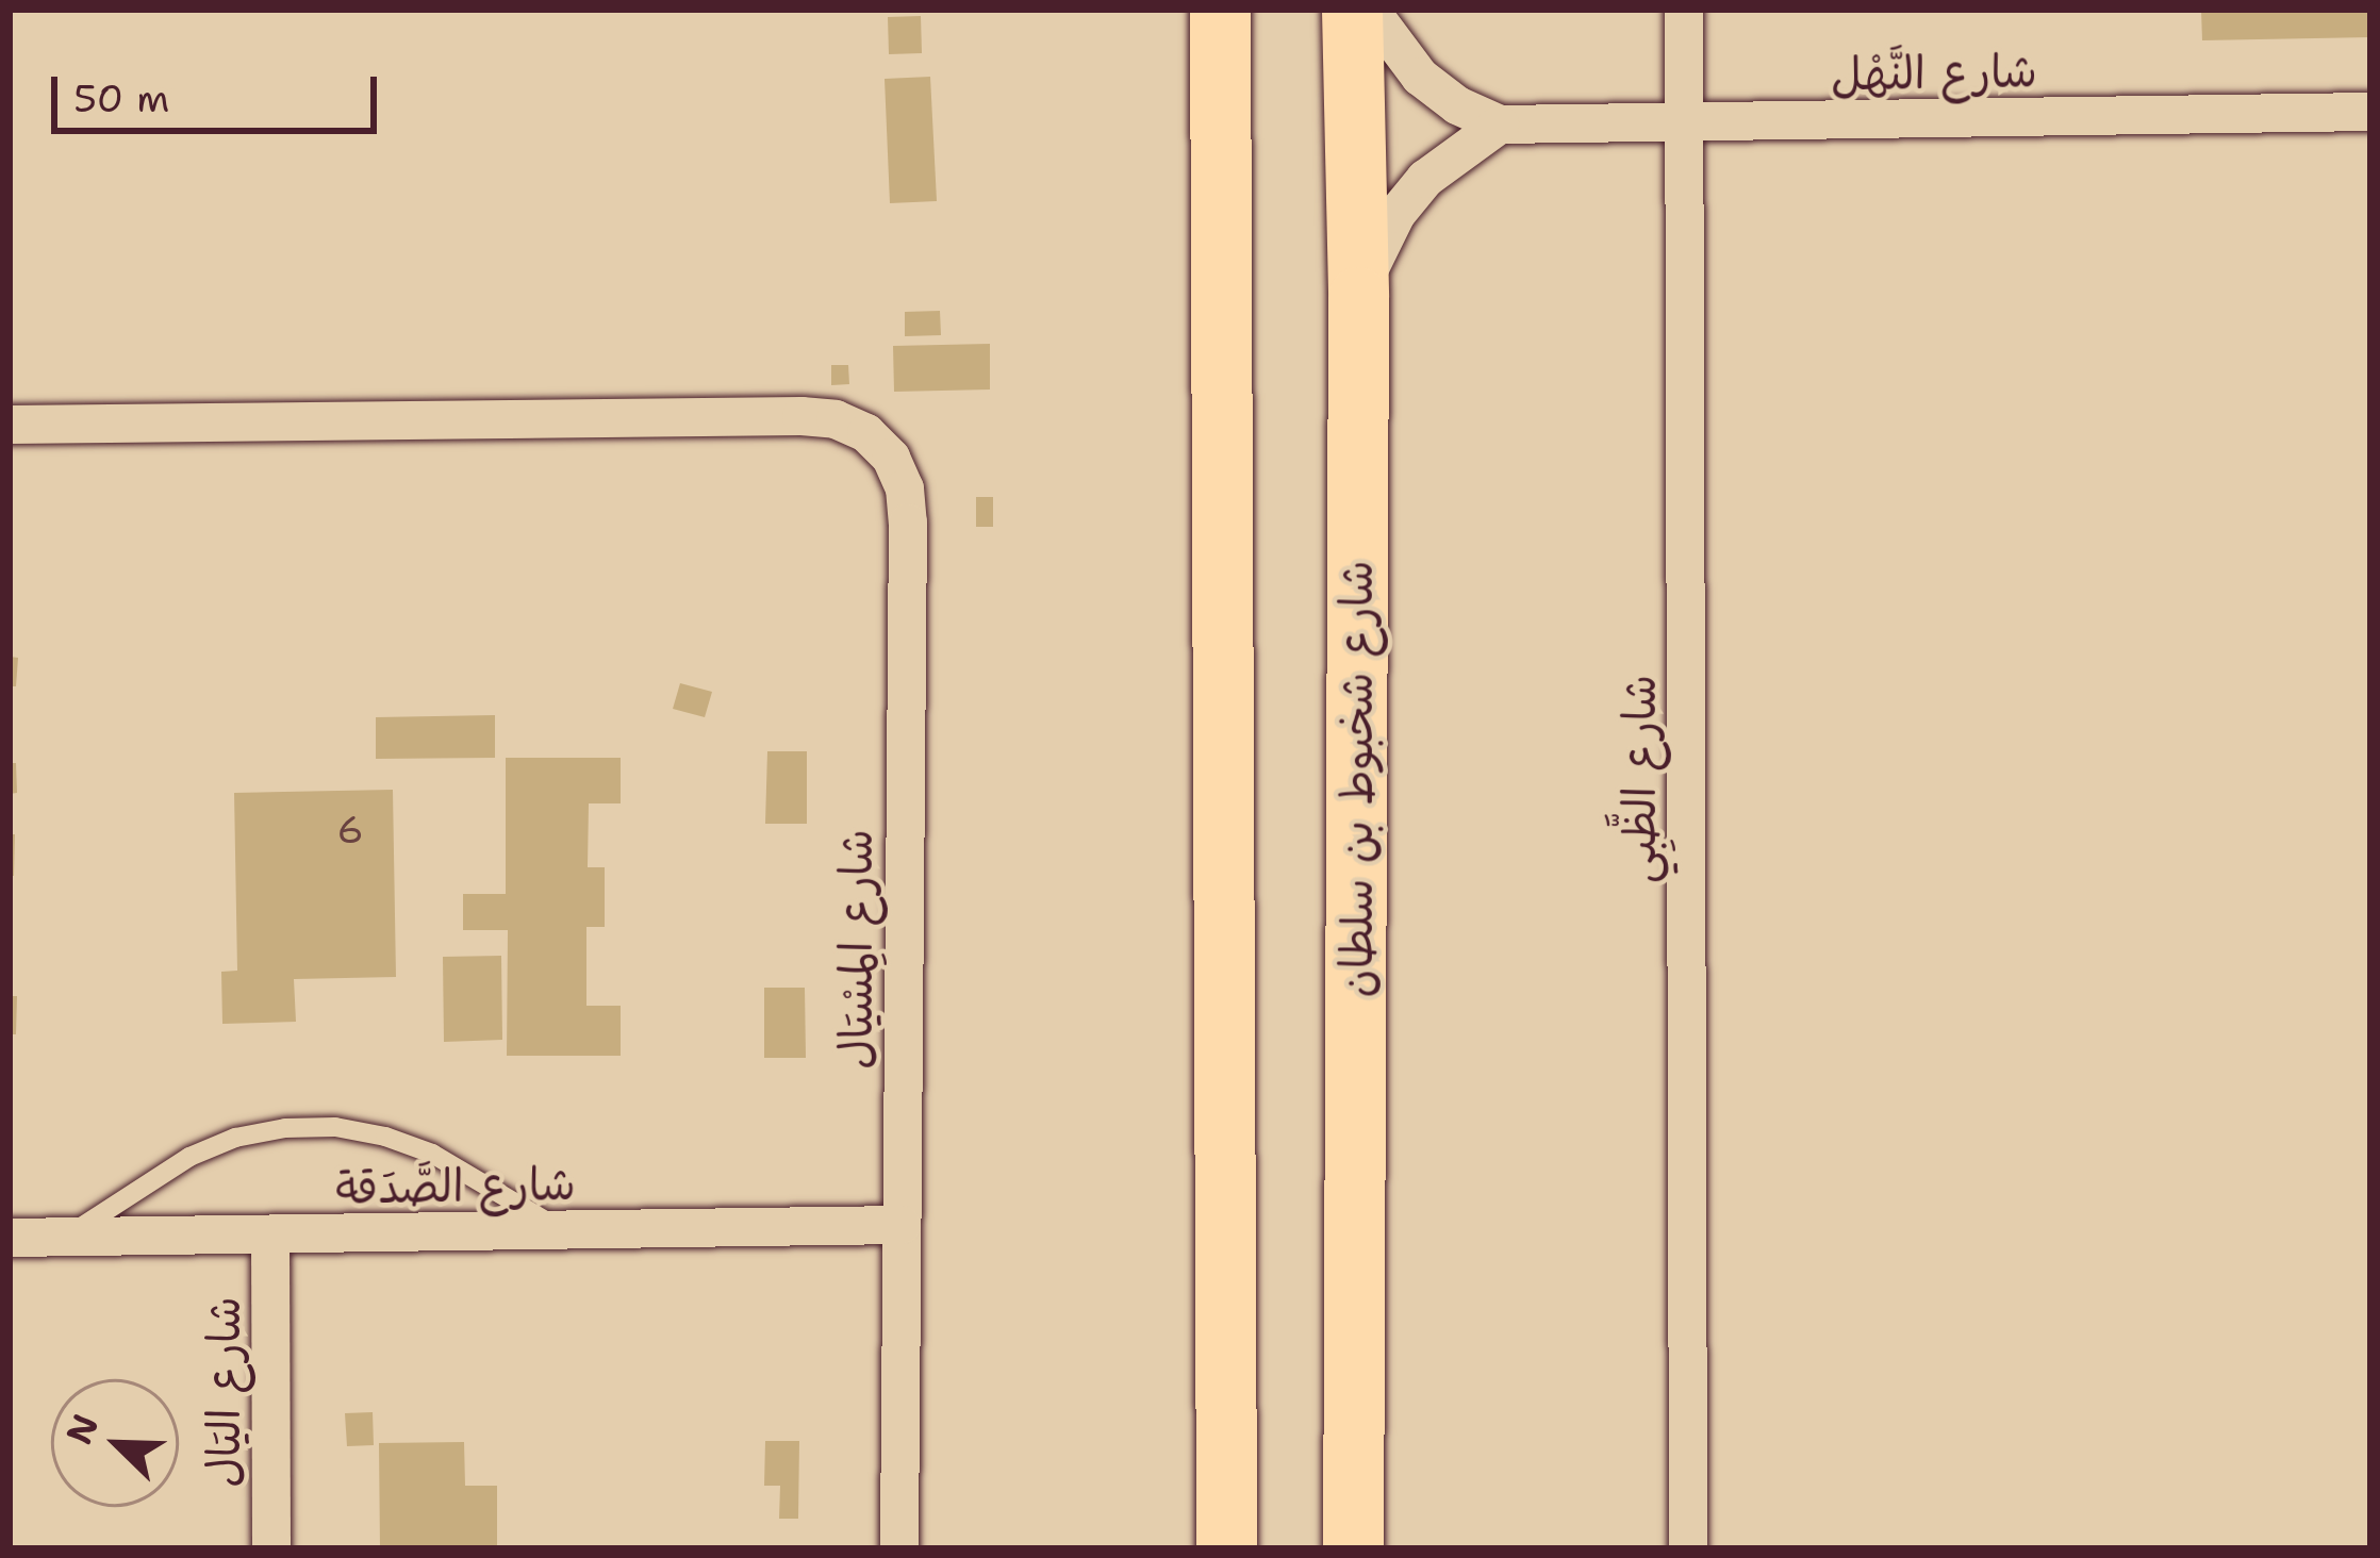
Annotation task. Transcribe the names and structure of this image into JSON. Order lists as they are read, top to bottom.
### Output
{
  "streets": {
    "main road": ["شارع شخبوط بن سلطان"],
    "street": [
      "شارع النَّهْل",
      "شارع الظَّبِي",
      "شارع المِسْيَال",
      "شارع الصَّدَقة",
      "شارع اليَال"
    ]
  },
  "crossings": [
    ["شارع النَّهْل", "شارع الظَّبِي"],
    ["شارع المِسْيَال", "شارع الصَّدَقة"],
    ["شارع الصَّدَقة", "شارع اليَال"]
  ],
  "house_numbers": ["6"],
  "scale_bar": "50 m",
  "north": "top left"
}
